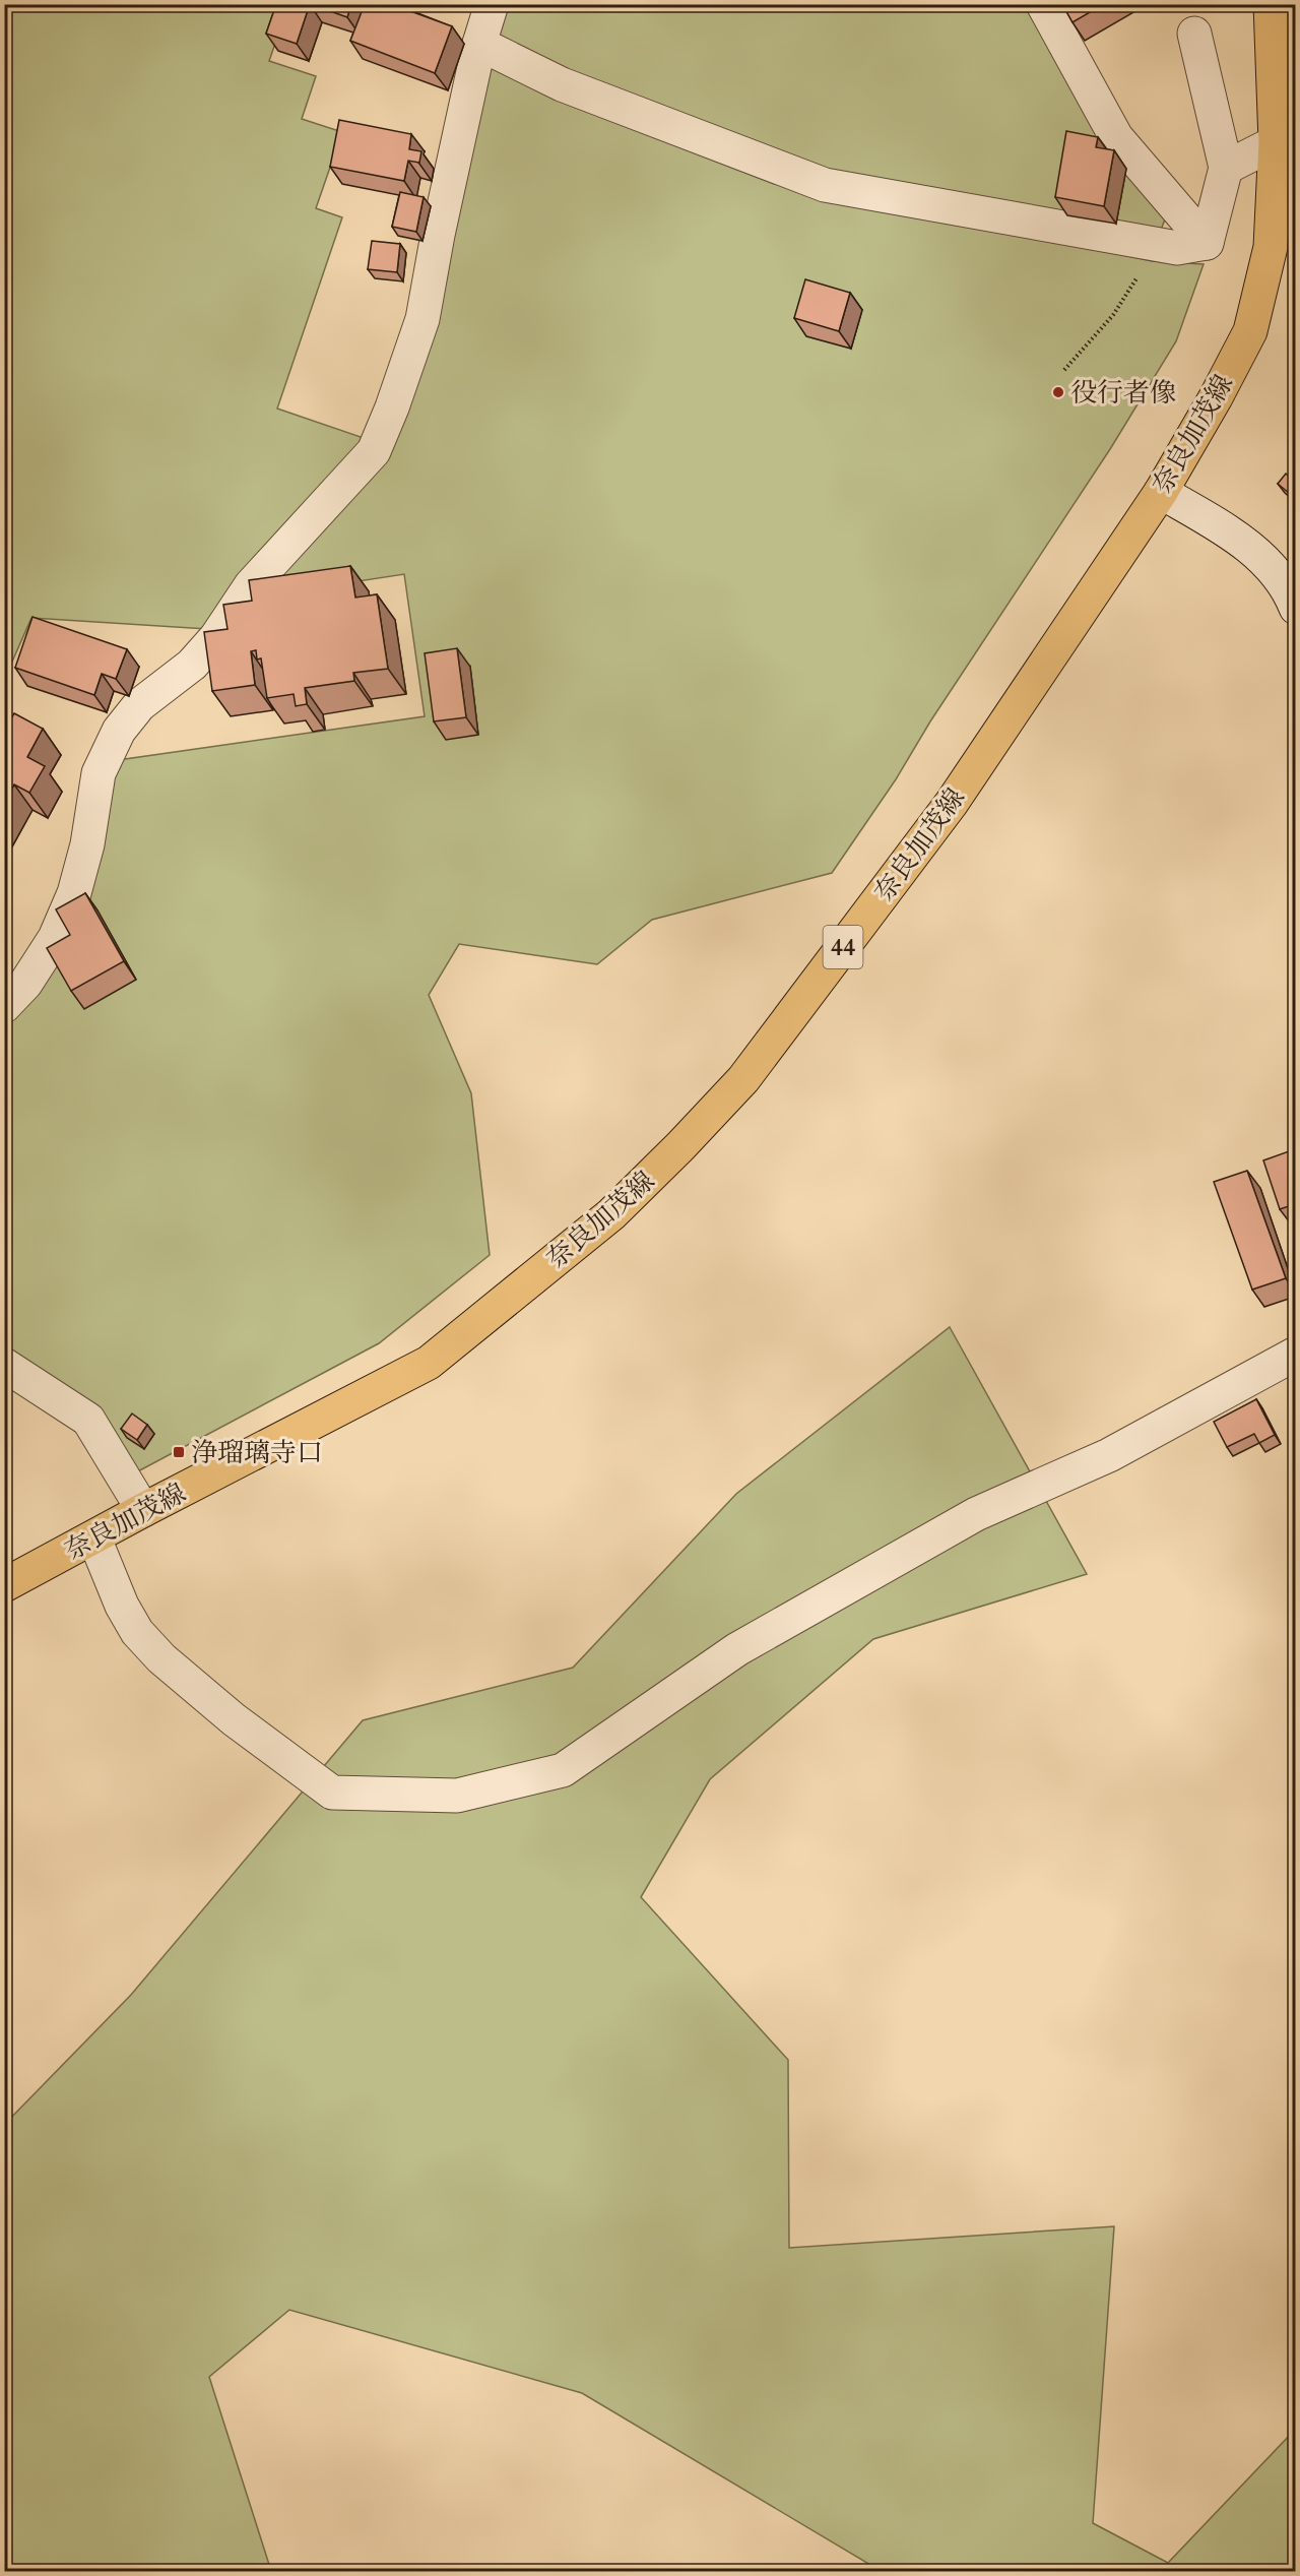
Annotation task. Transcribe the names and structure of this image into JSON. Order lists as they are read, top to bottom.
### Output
{
  "streets": {
    "main road": ["奈良加茂線", "44"]
  },
  "places": {
    "other": ["役行者像"],
    "transit": ["浄瑠璃寺口"]
  }
}
